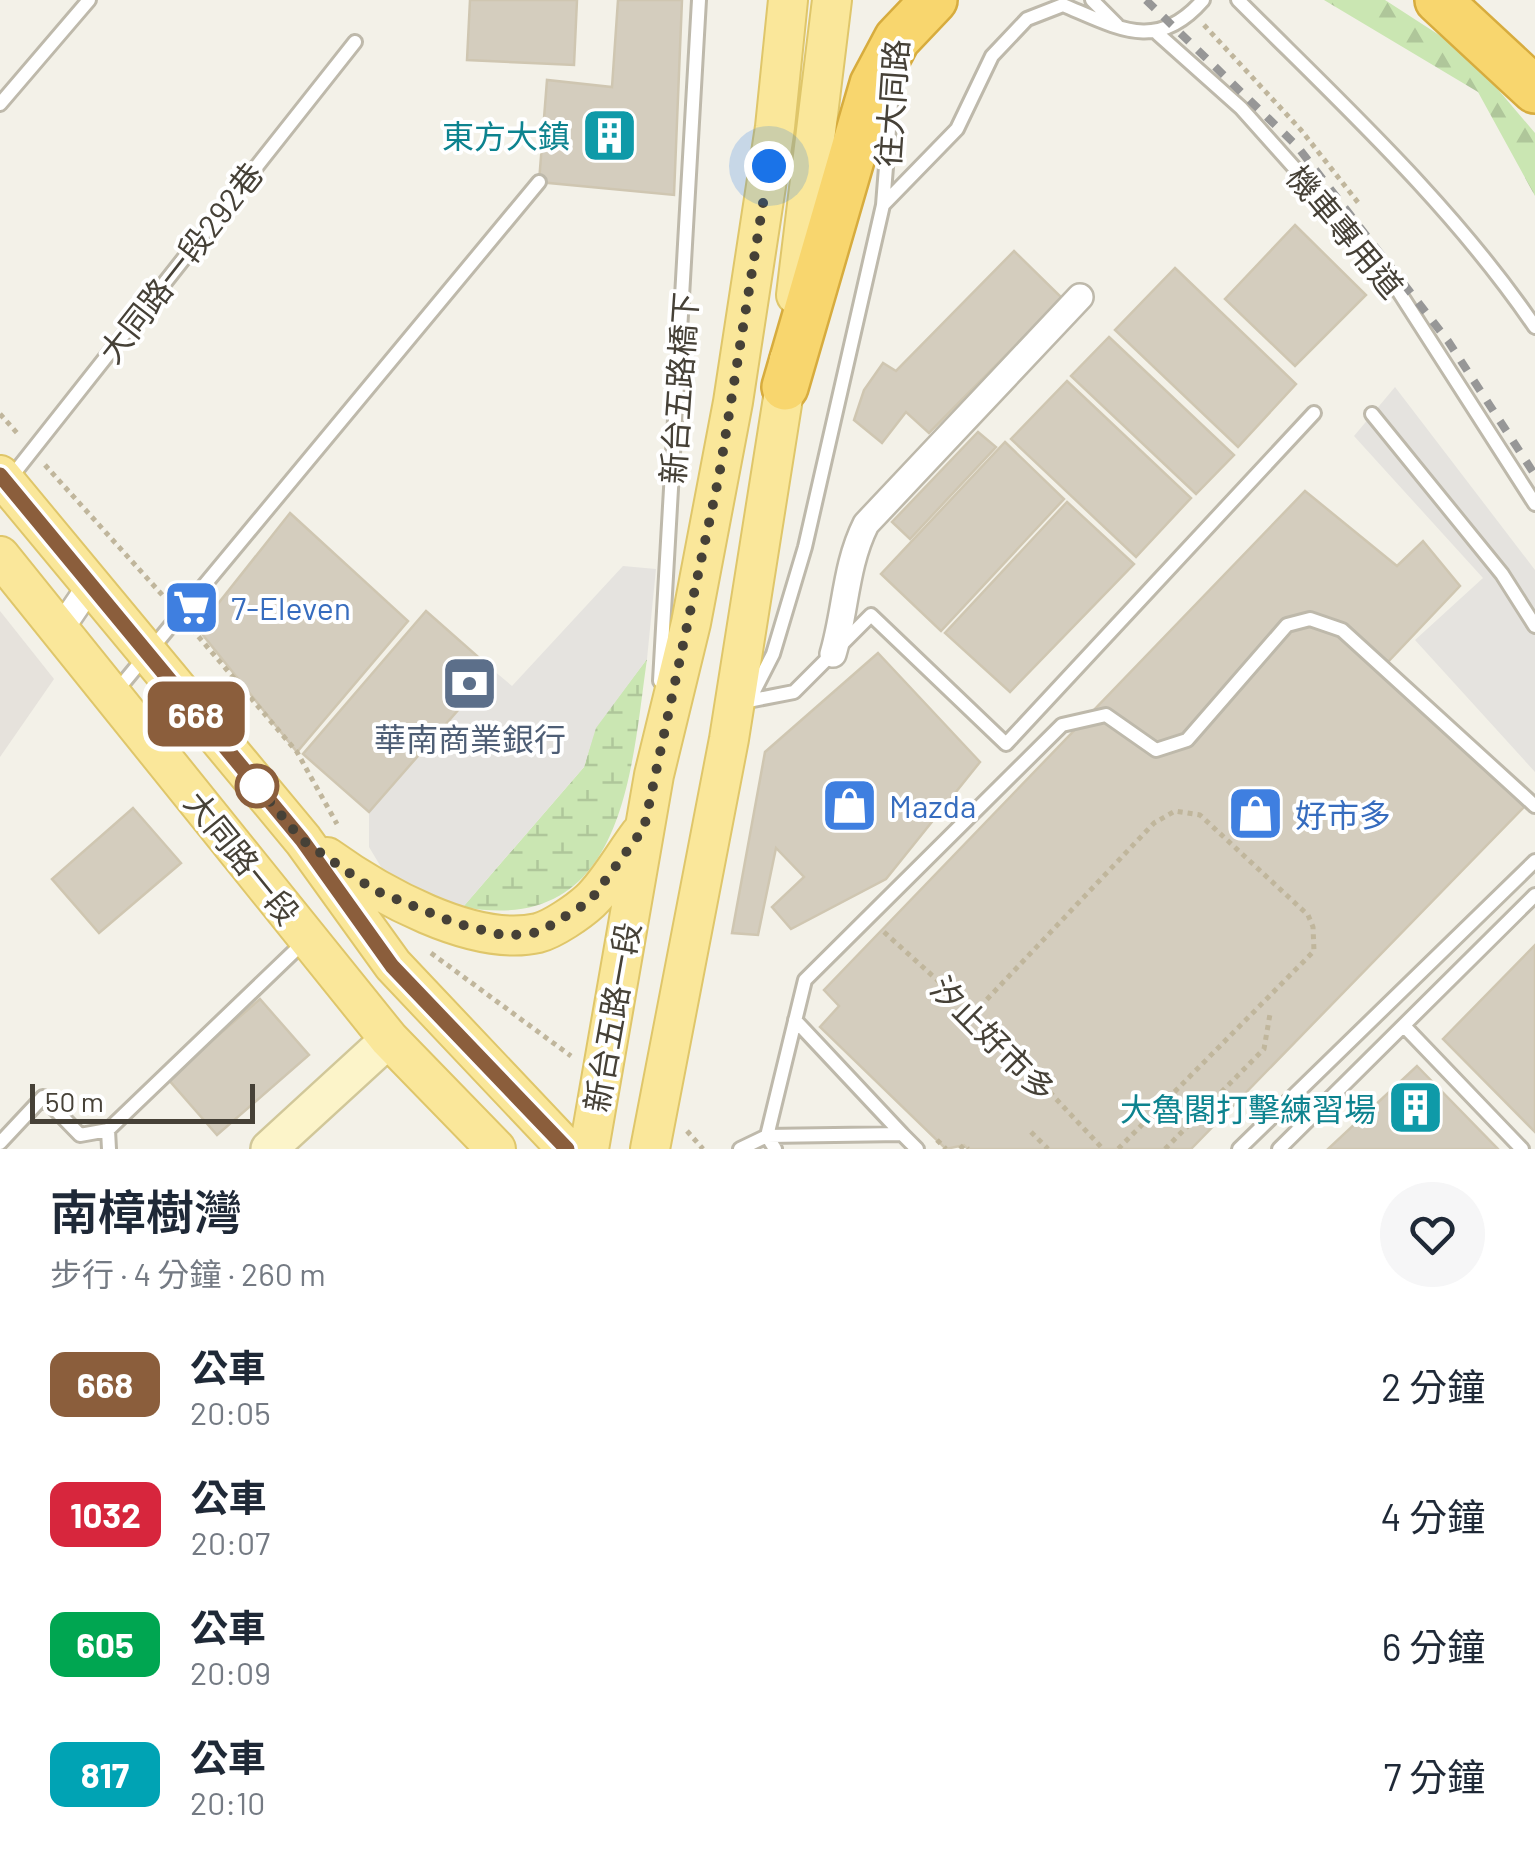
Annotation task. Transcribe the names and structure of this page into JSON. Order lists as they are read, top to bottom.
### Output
{
  "streets": {
    "main road": ["大同路一段", "新台五路一段"],
    "lane": [
      "往大同路",
      "機車專用道",
      "大同路一段292巷",
      "新台五路橋下"
    ],
    "path": ["汐止好市多"]
  },
  "crossings": [
    ["大同路一段292巷", "大同路一段"],
    ["新台五路橋下", "新台五路一段"]
  ],
  "places": {
    "building": ["東方大鎮", "大魯閣打擊練習場"],
    "supermarket": ["7-Eleven"],
    "bank": ["華南商業銀行"],
    "shop": ["Mazda", "好市多"]
  },
  "lines": ["bus line 668"],
  "scale_bar": "50 m",
  "page": {
    "on_map": "668",
    "scale": "50 m",
    "heading": ["南樟樹灣", "步行 · 4 分鐘 · 260 m"],
    "list": [
      {
        "mark": "668",
        "name": "公車",
        "note": "20:05",
        "value": "2 分鐘"
      },
      {
        "mark": "1032",
        "name": "公車",
        "note": "20:07",
        "value": "4 分鐘"
      },
      {
        "mark": "605",
        "name": "公車",
        "note": "20:09",
        "value": "6 分鐘"
      },
      {
        "mark": "817",
        "name": "公車",
        "note": "20:10",
        "value": "7 分鐘"
      }
    ]
  }
}
